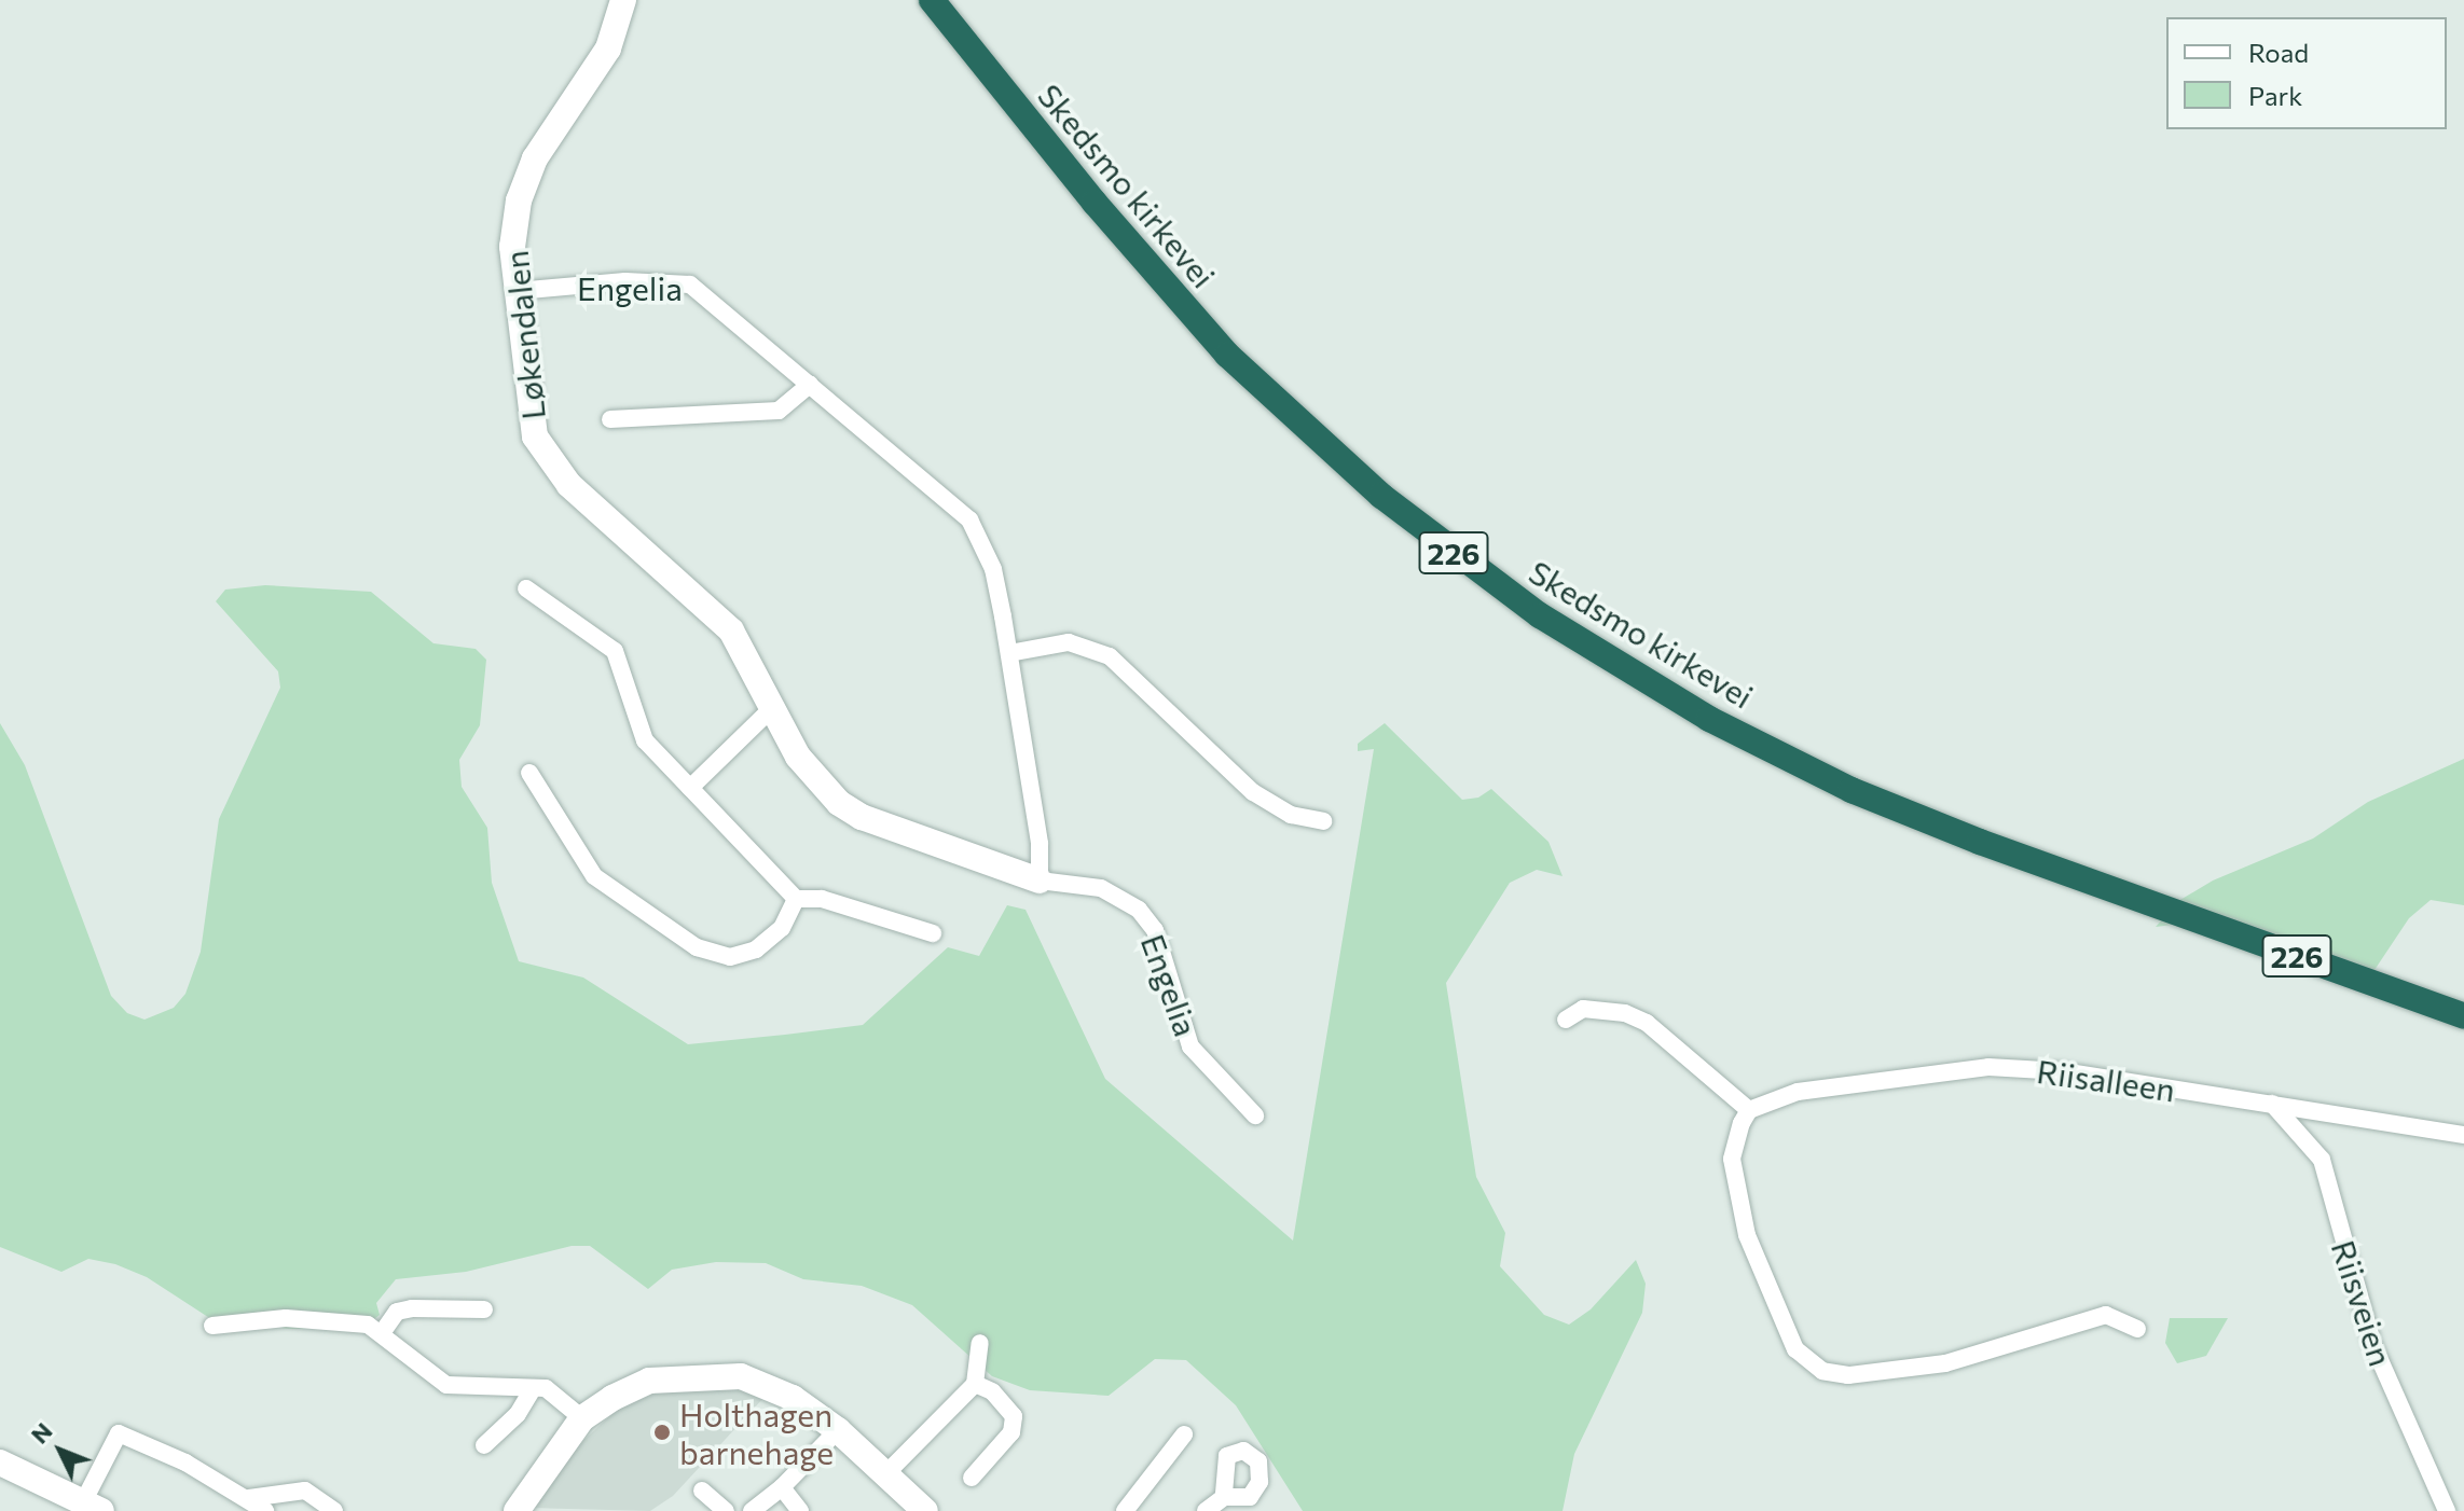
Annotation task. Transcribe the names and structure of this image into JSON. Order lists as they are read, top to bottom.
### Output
{
  "streets": {
    "highway": ["Skedsmo kirkevei", "226"],
    "street": [
      "Engelia",
      "Løkendalen",
      "Riisalleen",
      "Riisveien"
    ]
  },
  "crossings": [
    ["Engelia", "Løkendalen"],
    ["Riisalleen", "Riisveien"]
  ],
  "places": ["Holthagen barnehage"],
  "legend": ["Road", "Park"],
  "north": "top left"
}
